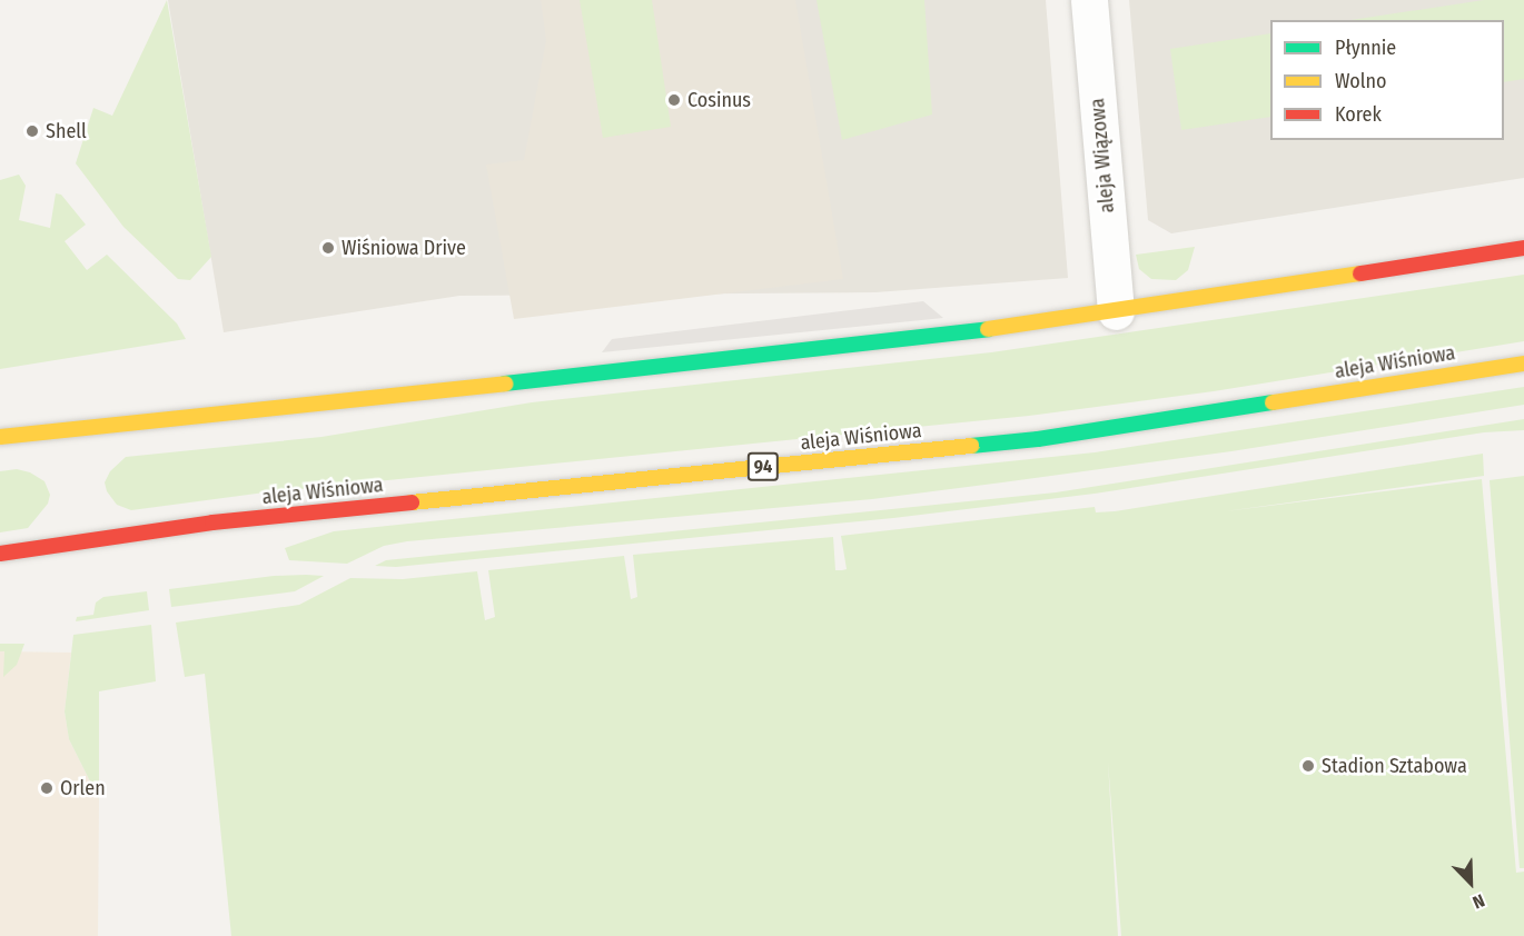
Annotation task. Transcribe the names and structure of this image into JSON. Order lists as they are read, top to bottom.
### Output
{
  "streets": {
    "main road": ["aleja Wiśniowa", "94"],
    "street": ["aleja Wiązowa"]
  },
  "places": [
    "Cosinus",
    "Shell",
    "Wiśniowa Drive",
    "Stadion Sztabowa",
    "Orlen"
  ],
  "legend": ["Płynnie", "Wolno", "Korek"],
  "north": "bottom right"
}
